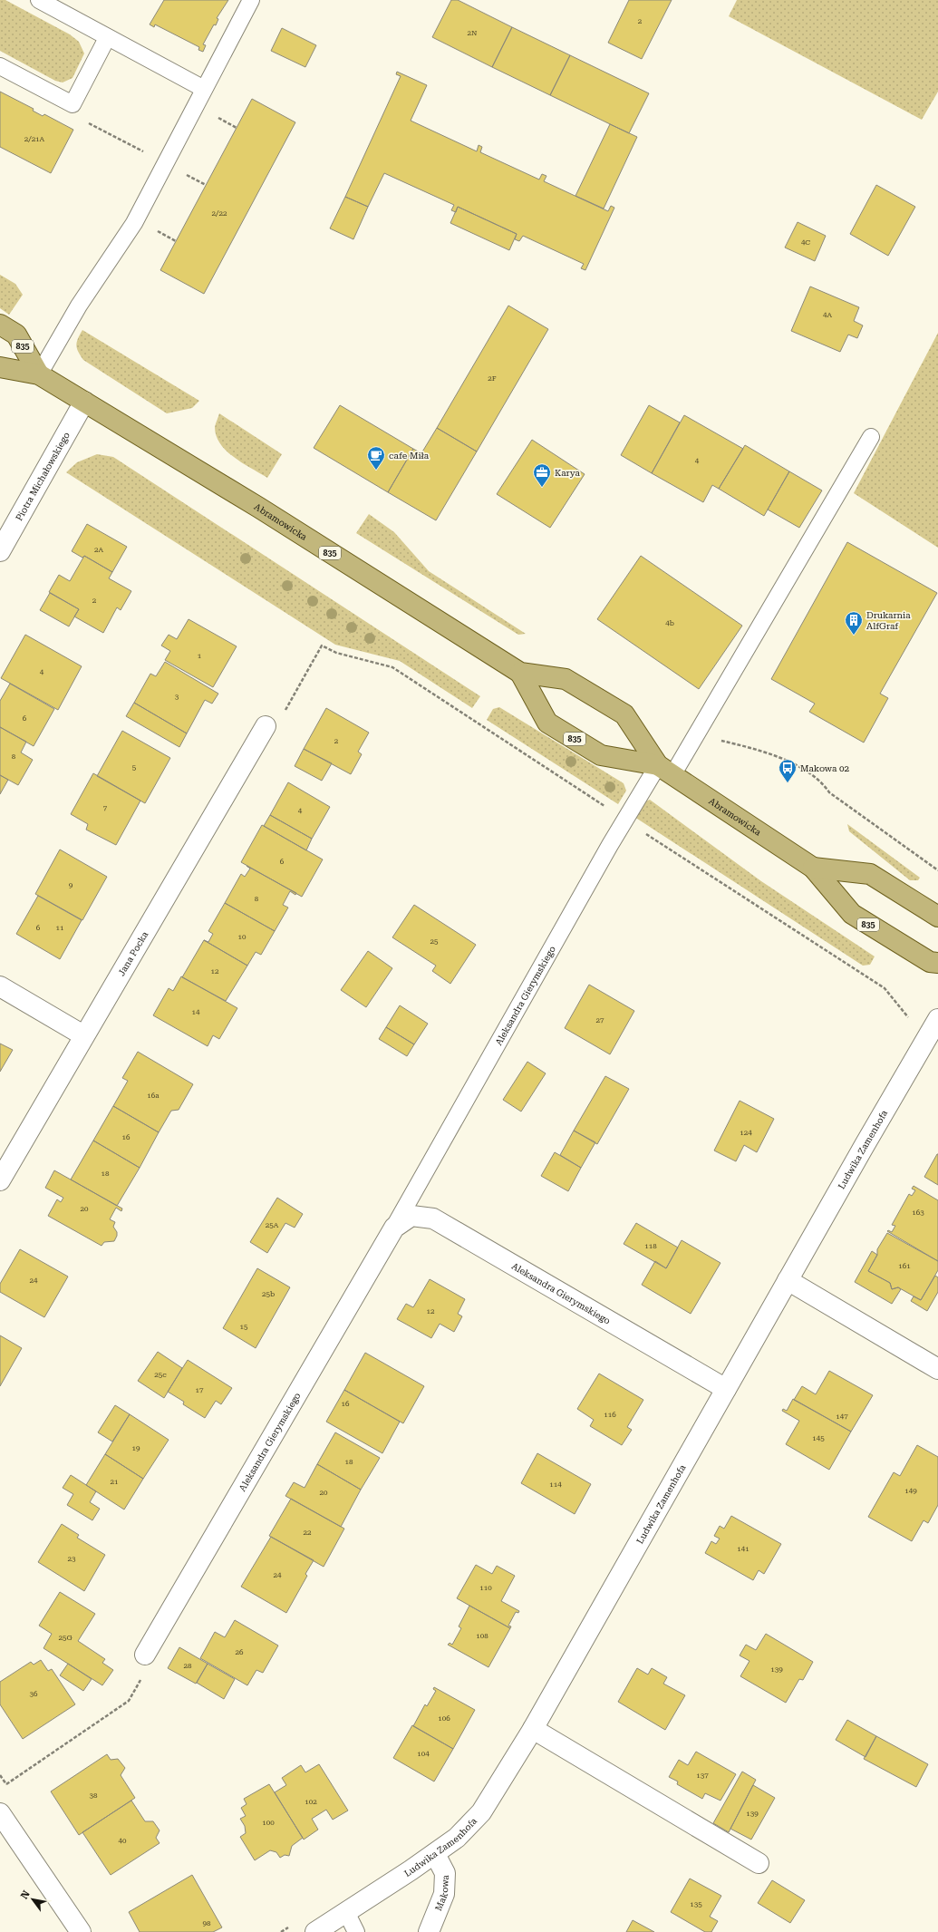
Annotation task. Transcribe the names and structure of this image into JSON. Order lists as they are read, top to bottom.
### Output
{
  "streets": {
    "main road": ["835", "Abramowicka"],
    "street": [
      "Piotra Michałowskiego",
      "Jana Pocka",
      "Aleksandra Gierymskiego",
      "Ludwika Zamenhofa",
      "Makowa"
    ]
  },
  "crossings": [
    ["Piotra Michałowskiego", "Abramowicka"],
    ["Abramowicka", "Aleksandra Gierymskiego"],
    ["Aleksandra Gierymskiego", "Ludwika Zamenhofa"],
    ["Ludwika Zamenhofa", "Makowa"]
  ],
  "places": {
    "cafe": ["cafe Miła"],
    "office": ["Karya"],
    "building": ["Drukarnia AlfGraf"],
    "bus stop": ["Makowa 02"]
  },
  "house_numbers": [
    "2",
    "2N",
    "2/21A",
    "2/22",
    "4C",
    "4A",
    "2F",
    "4",
    "2A",
    "2",
    "4b",
    "1",
    "4",
    "3",
    "6",
    "2",
    "8",
    "5",
    "7",
    "4",
    "6",
    "9",
    "8",
    "6",
    "11",
    "10",
    "25",
    "12",
    "14",
    "27",
    "16a",
    "124",
    "16",
    "18",
    "20",
    "163",
    "25A",
    "118",
    "161",
    "24",
    "25b",
    "12",
    "15",
    "25c",
    "17",
    "16",
    "116",
    "147",
    "145",
    "19",
    "18",
    "21",
    "114",
    "149",
    "20",
    "22",
    "141",
    "23",
    "24",
    "110",
    "108",
    "25G",
    "26",
    "28",
    "139",
    "36",
    "106",
    "104",
    "137",
    "38",
    "102",
    "139",
    "100",
    "40",
    "135",
    "98"
  ],
  "north": "top left"
}
